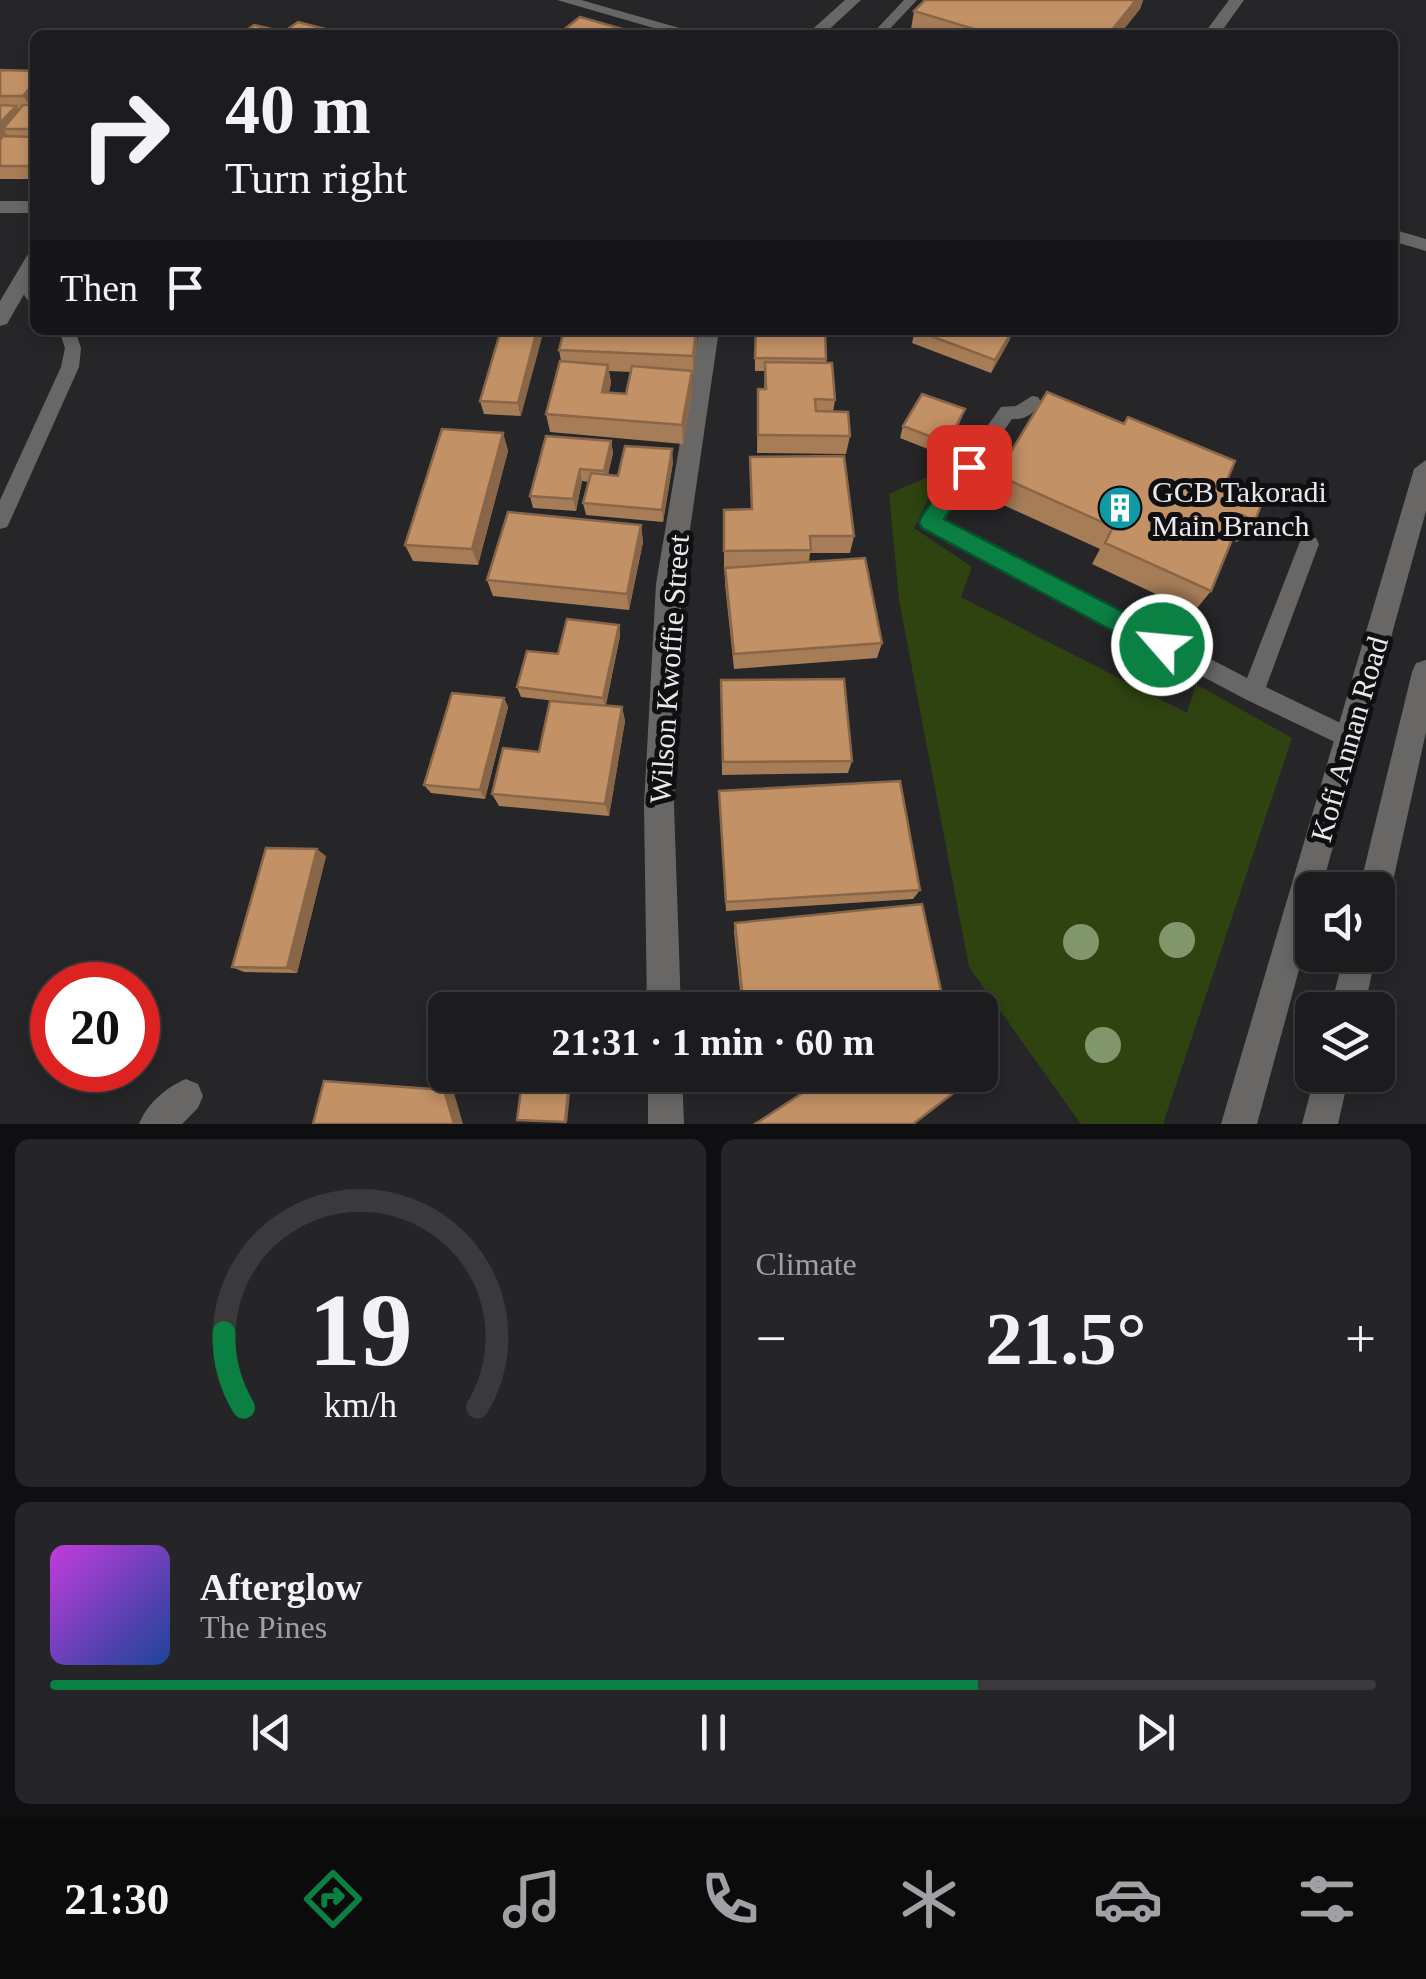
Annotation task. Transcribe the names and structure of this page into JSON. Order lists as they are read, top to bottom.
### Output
{
  "streets": {
    "street": ["Wilson Kwoffie Street", "Kofi Annan Road"]
  },
  "places": {
    "building": ["GCB Takoradi Main Branch"]
  },
  "page": {
    "turn": ["40 m", "Turn right"],
    "then": "Then",
    "limit": "20",
    "trip": "21:31 · 1 min · 60 m",
    "tile": "Climate",
    "heat": ["−", "21.5°", "+"],
    "song": ["Afterglow", "The Pines"],
    "tabs": "21:30",
    "gauge": ["19", "km/h"]
  }
}
